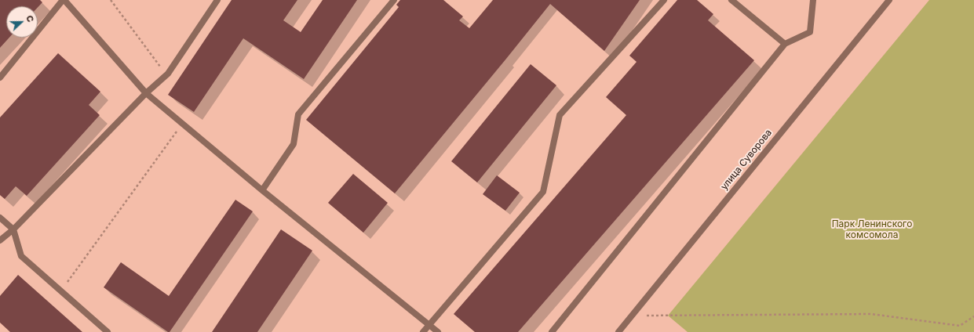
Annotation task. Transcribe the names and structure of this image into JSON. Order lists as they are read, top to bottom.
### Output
{
  "streets": {
    "street": ["улица Суворова"]
  },
  "parks": ["Парк Ленинского комсомола"],
  "north": "right"
}
